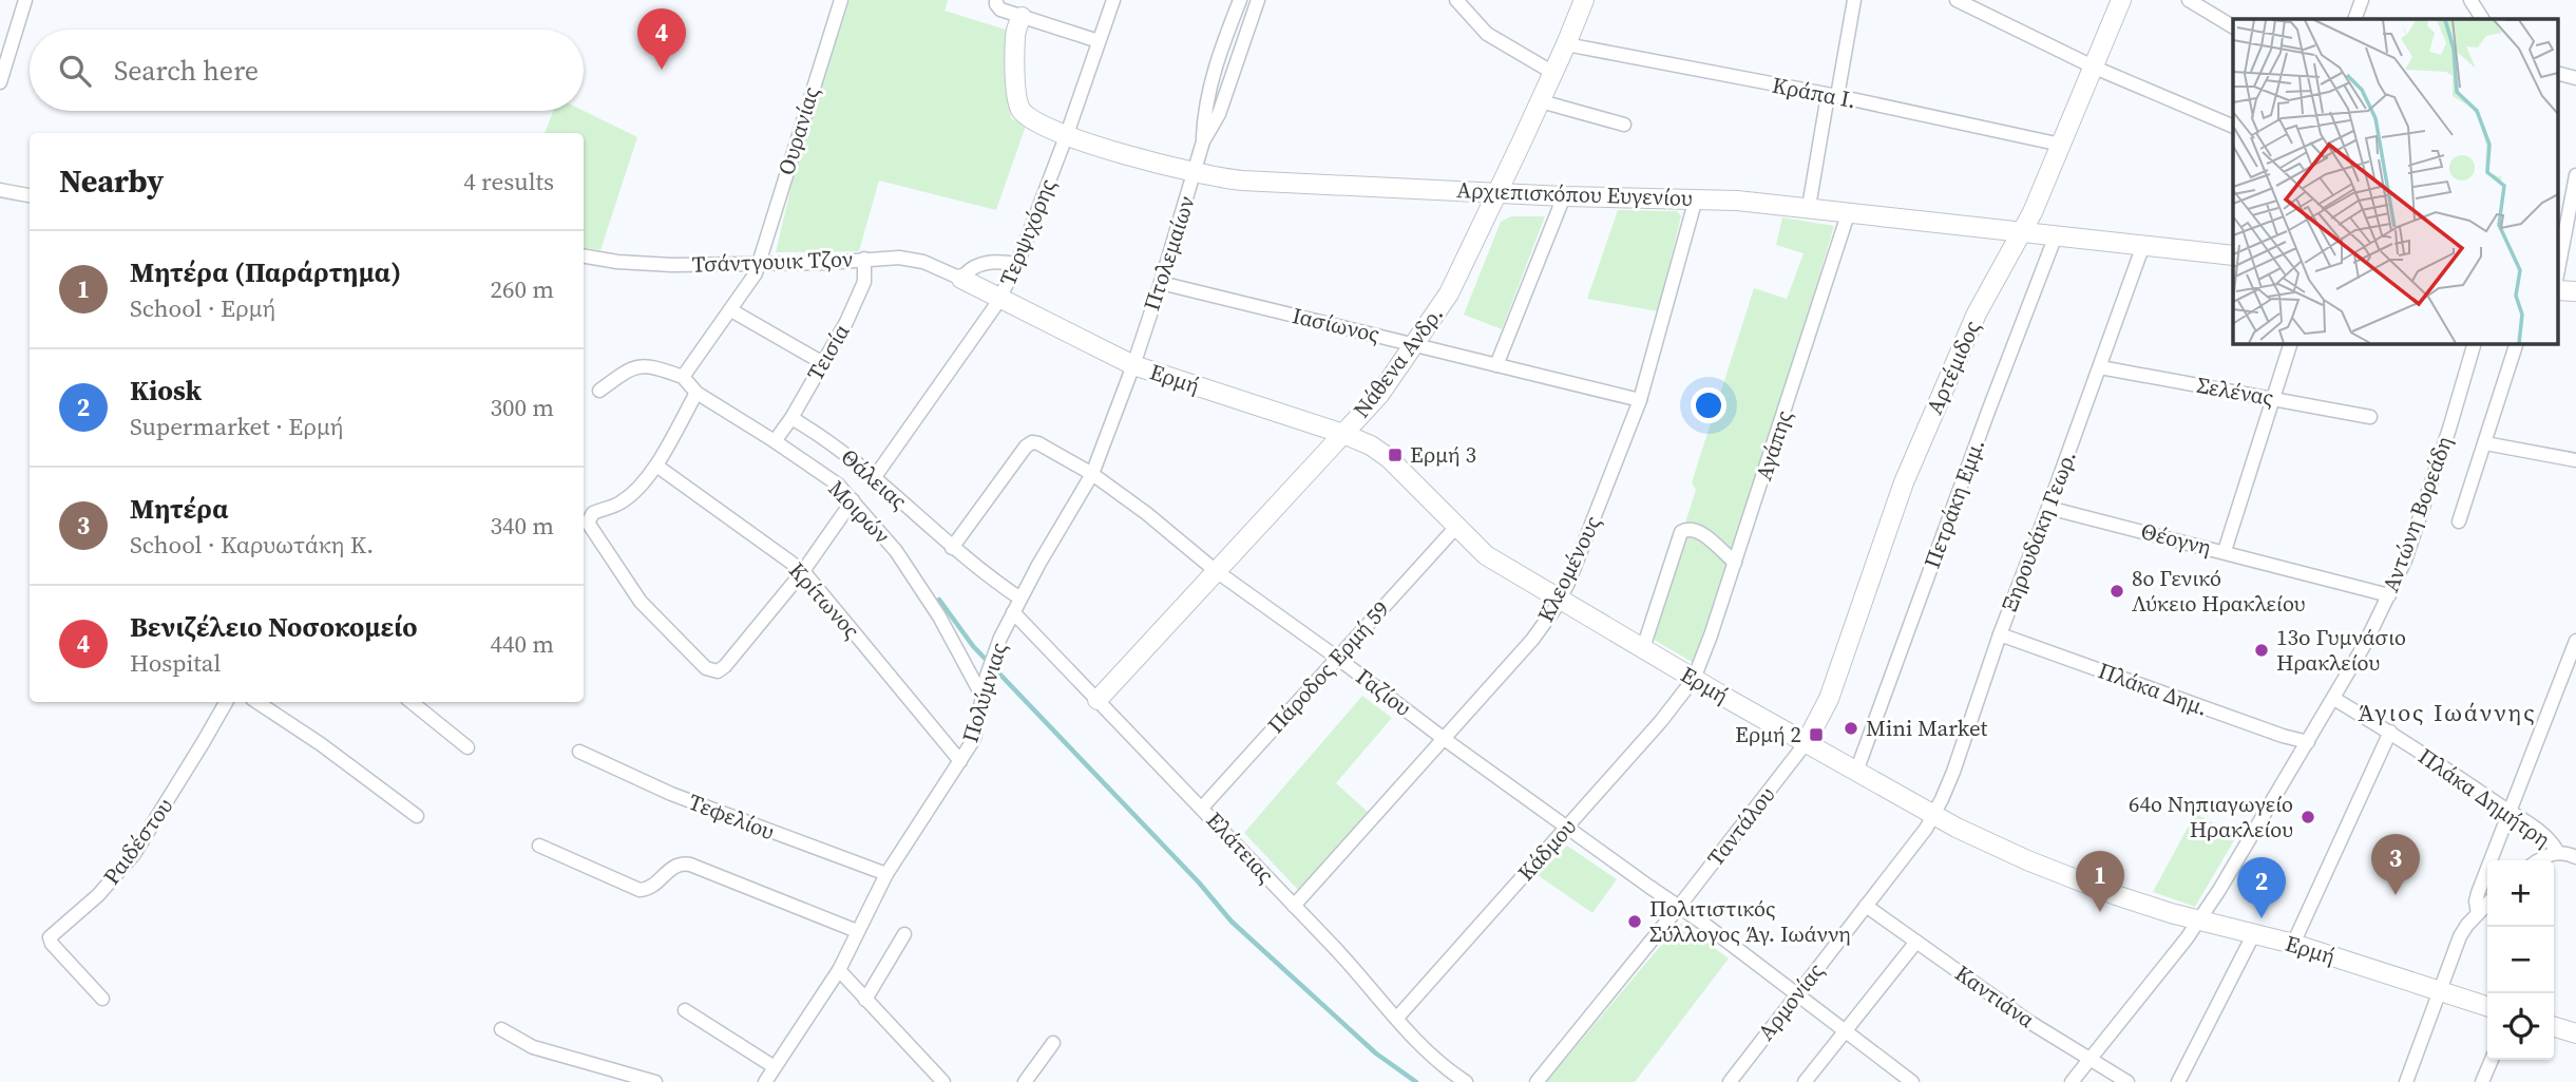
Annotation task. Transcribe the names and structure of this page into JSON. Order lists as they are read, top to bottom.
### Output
{
  "streets": {
    "street": [
      "Κράπα Ι.",
      "Ουρανίας",
      "Αρχιεπισκόπου Ευγενίου",
      "Τερψιχόρης",
      "Πτολεμαίων",
      "Τσάντγουικ Τζον",
      "Ιασίωνος",
      "Τεισία",
      "Νάθενα Ανδρ.",
      "Αρτέμιδος",
      "Ερμή",
      "Σελένας",
      "Αγάπης",
      "Θάλειας",
      "Πετράκη Εμμ.",
      "Μοιρών",
      "Αντώνη Βορεάδη",
      "Ξηρουδάκη Γεωρ.",
      "Θέογνη",
      "Κλεομένους",
      "Κρίτωνος",
      "Πάροδος Ερμή 59",
      "Πλάκα Δημ.",
      "Πολύμνιας",
      "Γαζίου",
      "Πλάκα Δημήτρη",
      "Τεφελίου",
      "Ταντάλου",
      "Ραιδέστου",
      "Ελάτειας",
      "Κάδμου",
      "Καντιάνα",
      "Αρμονίας"
    ]
  },
  "crossings": [
    ["Κράπα Ι.", "Νάθενα Ανδρ."],
    ["Κράπα Ι.", "Αρτέμιδος"],
    ["Ουρανίας", "Τσάντγουικ Τζον"],
    ["Ουρανίας", "Μοιρών"],
    ["Αρχιεπισκόπου Ευγενίου", "Τερψιχόρης"],
    ["Αρχιεπισκόπου Ευγενίου", "Πτολεμαίων"],
    ["Αρχιεπισκόπου Ευγενίου", "Νάθενα Ανδρ."],
    ["Αρχιεπισκόπου Ευγενίου", "Αρτέμιδος"],
    ["Αρχιεπισκόπου Ευγενίου", "Αγάπης"],
    ["Αρχιεπισκόπου Ευγενίου", "Πετράκη Εμμ."],
    ["Αρχιεπισκόπου Ευγενίου", "Ξηρουδάκη Γεωρ."],
    ["Αρχιεπισκόπου Ευγενίου", "Κλεομένους"],
    ["Τερψιχόρης", "Ερμή"],
    ["Τερψιχόρης", "Θάλειας"],
    ["Πτολεμαίων", "Ιασίωνος"],
    ["Πτολεμαίων", "Ερμή"],
    ["Πτολεμαίων", "Πολύμνιας"],
    ["Τσάντγουικ Τζον", "Τεισία"],
    ["Τσάντγουικ Τζον", "Ερμή"],
    ["Ιασίωνος", "Νάθενα Ανδρ."],
    ["Ιασίωνος", "Κλεομένους"],
    ["Τεισία", "Θάλειας"],
    ["Τεισία", "Μοιρών"],
    ["Νάθενα Ανδρ.", "Ερμή"],
    ["Νάθενα Ανδρ.", "Γαζίου"],
    ["Νάθενα Ανδρ.", "Ελάτειας"],
    ["Αρτέμιδος", "Ερμή"],
    ["Αρτέμιδος", "Ταντάλου"],
    ["Ερμή", "Αγάπης"],
    ["Ερμή", "Πετράκη Εμμ."],
    ["Ερμή", "Αντώνη Βορεάδη"],
    ["Ερμή", "Ξηρουδάκη Γεωρ."],
    ["Ερμή", "Κλεομένους"],
    ["Ερμή", "Πάροδος Ερμή 59"],
    ["Ερμή", "Πολύμνιας"],
    ["Ερμή", "Ταντάλου"],
    ["Ερμή", "Κάδμου"],
    ["Ερμή", "Αρμονίας"],
    ["Σελένας", "Ξηρουδάκη Γεωρ."],
    ["Αγάπης", "Κάδμου"],
    ["Θάλειας", "Πολύμνιας"],
    ["Μοιρών", "Πολύμνιας"],
    ["Αντώνη Βορεάδη", "Θέογνη"],
    ["Αντώνη Βορεάδη", "Πλάκα Δημ."],
    ["Αντώνη Βορεάδη", "Πλάκα Δημήτρη"],
    ["Αντώνη Βορεάδη", "Καντιάνα"],
    ["Ξηρουδάκη Γεωρ.", "Θέογνη"],
    ["Ξηρουδάκη Γεωρ.", "Πλάκα Δημ."],
    ["Ξηρουδάκη Γεωρ.", "Αρμονίας"],
    ["Κλεομένους", "Γαζίου"],
    ["Κλεομένους", "Ελάτειας"],
    ["Κρίτωνος", "Πολύμνιας"],
    ["Πάροδος Ερμή 59", "Γαζίου"],
    ["Πάροδος Ερμή 59", "Ελάτειας"],
    ["Πολύμνιας", "Γαζίου"],
    ["Πολύμνιας", "Τεφελίου"],
    ["Πολύμνιας", "Ελάτειας"],
    ["Γαζίου", "Ταντάλου"],
    ["Γαζίου", "Κάδμου"],
    ["Γαζίου", "Αρμονίας"],
    ["Ελάτειας", "Κάδμου"],
    ["Καντιάνα", "Αρμονίας"]
  ],
  "districts": ["Άγιος Ιωάννης"],
  "places": {
    "transit": ["Ερμή 3", "Ερμή 2"],
    "other": [
      "8ο Γενικό Λύκειο Ηρακλείου",
      "13o Γυμνάσιο Ηρακλείου",
      "Mini Market",
      "64ο Νηπιαγωγείο Ηρακλείου",
      "Πολιτιστικός Σύλλογος Άγ. Ιωάννη"
    ]
  },
  "page": {
    "pins": [
      "4",
      "3",
      "1",
      "2"
    ],
    "search": "Search here",
    "heading": ["Nearby", "4 results"],
    "list": [
      {
        "mark": "1",
        "name": "Μητέρα (Παράρτημα)",
        "note": "School · Ερμή",
        "value": "260 m"
      },
      {
        "mark": "2",
        "name": "Kiosk",
        "note": "Supermarket · Ερμή",
        "value": "300 m"
      },
      {
        "mark": "3",
        "name": "Μητέρα",
        "note": "School · Καρυωτάκη Κ.",
        "value": "340 m"
      },
      {
        "mark": "4",
        "name": "Βενιζέλειο Νοσοκομείο",
        "note": "Hospital",
        "value": "440 m"
      }
    ],
    "map_buttons": ["+", "−"]
  }
}
